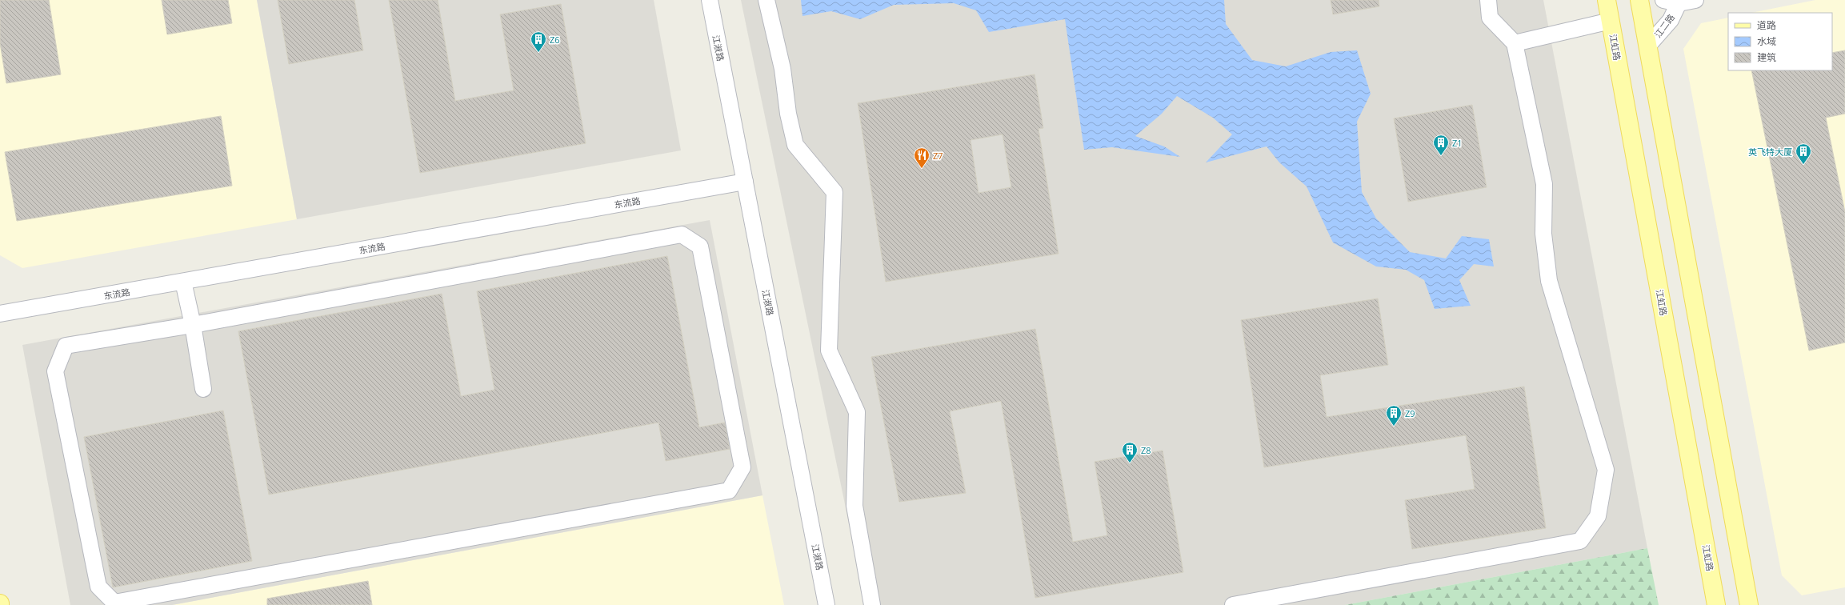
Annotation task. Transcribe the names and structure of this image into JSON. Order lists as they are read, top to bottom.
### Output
{
  "streets": {
    "main road": ["江虹路"],
    "street": ["江二路", "江淑路", "东流路"]
  },
  "crossings": [
    ["江淑路", "东流路"]
  ],
  "places": {
    "building": [
      "Z6",
      "Z1",
      "英飞特大厦",
      "Z9",
      "Z8"
    ],
    "restaurant": ["Z7"]
  },
  "legend": ["道路", "水域", "建筑"]
}
